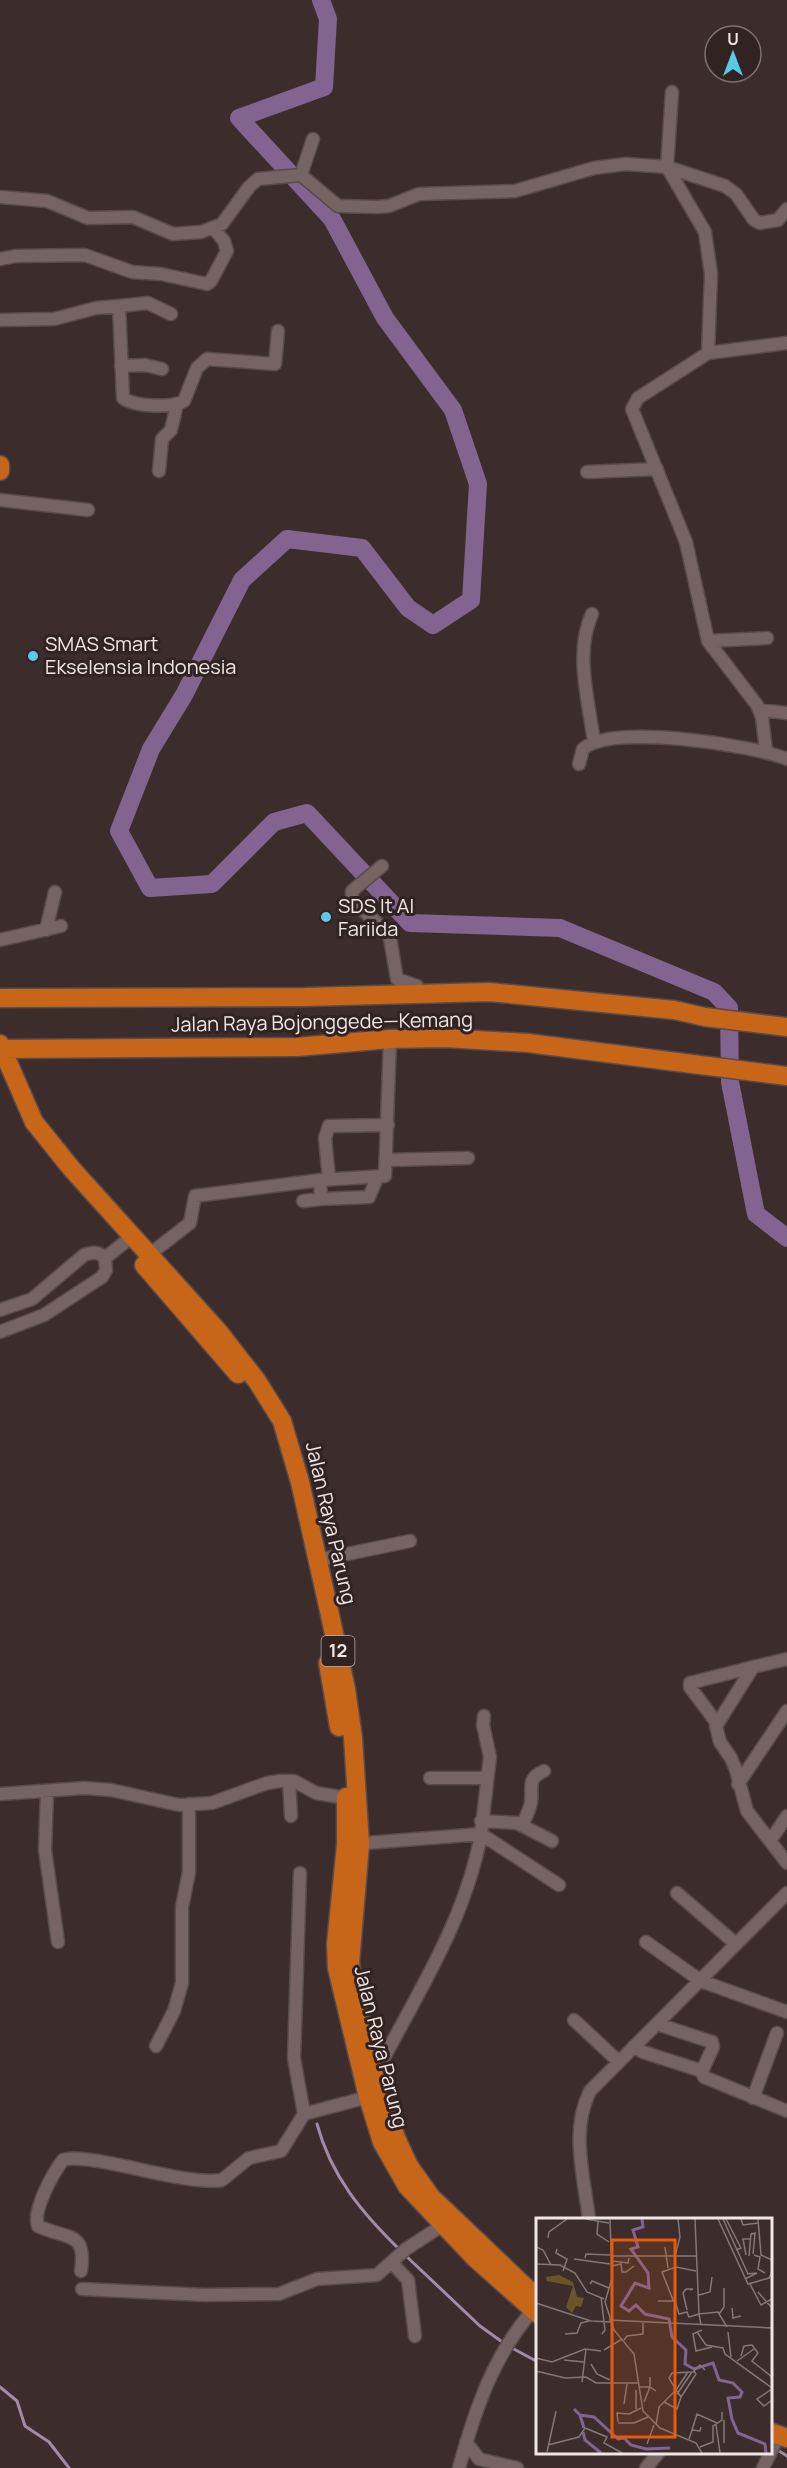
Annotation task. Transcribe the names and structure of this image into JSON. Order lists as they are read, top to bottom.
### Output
{
  "streets": {
    "highway": ["Jalan Raya Bojonggede—Kemang", "Jalan Raya Parung", "12"]
  },
  "crossings": [
    ["Jalan Raya Bojonggede—Kemang", "Jalan Raya Parung"]
  ],
  "places": ["SMAS Smart Ekselensia Indonesia", "SDS It Al Fariida"],
  "north": "top"
}
